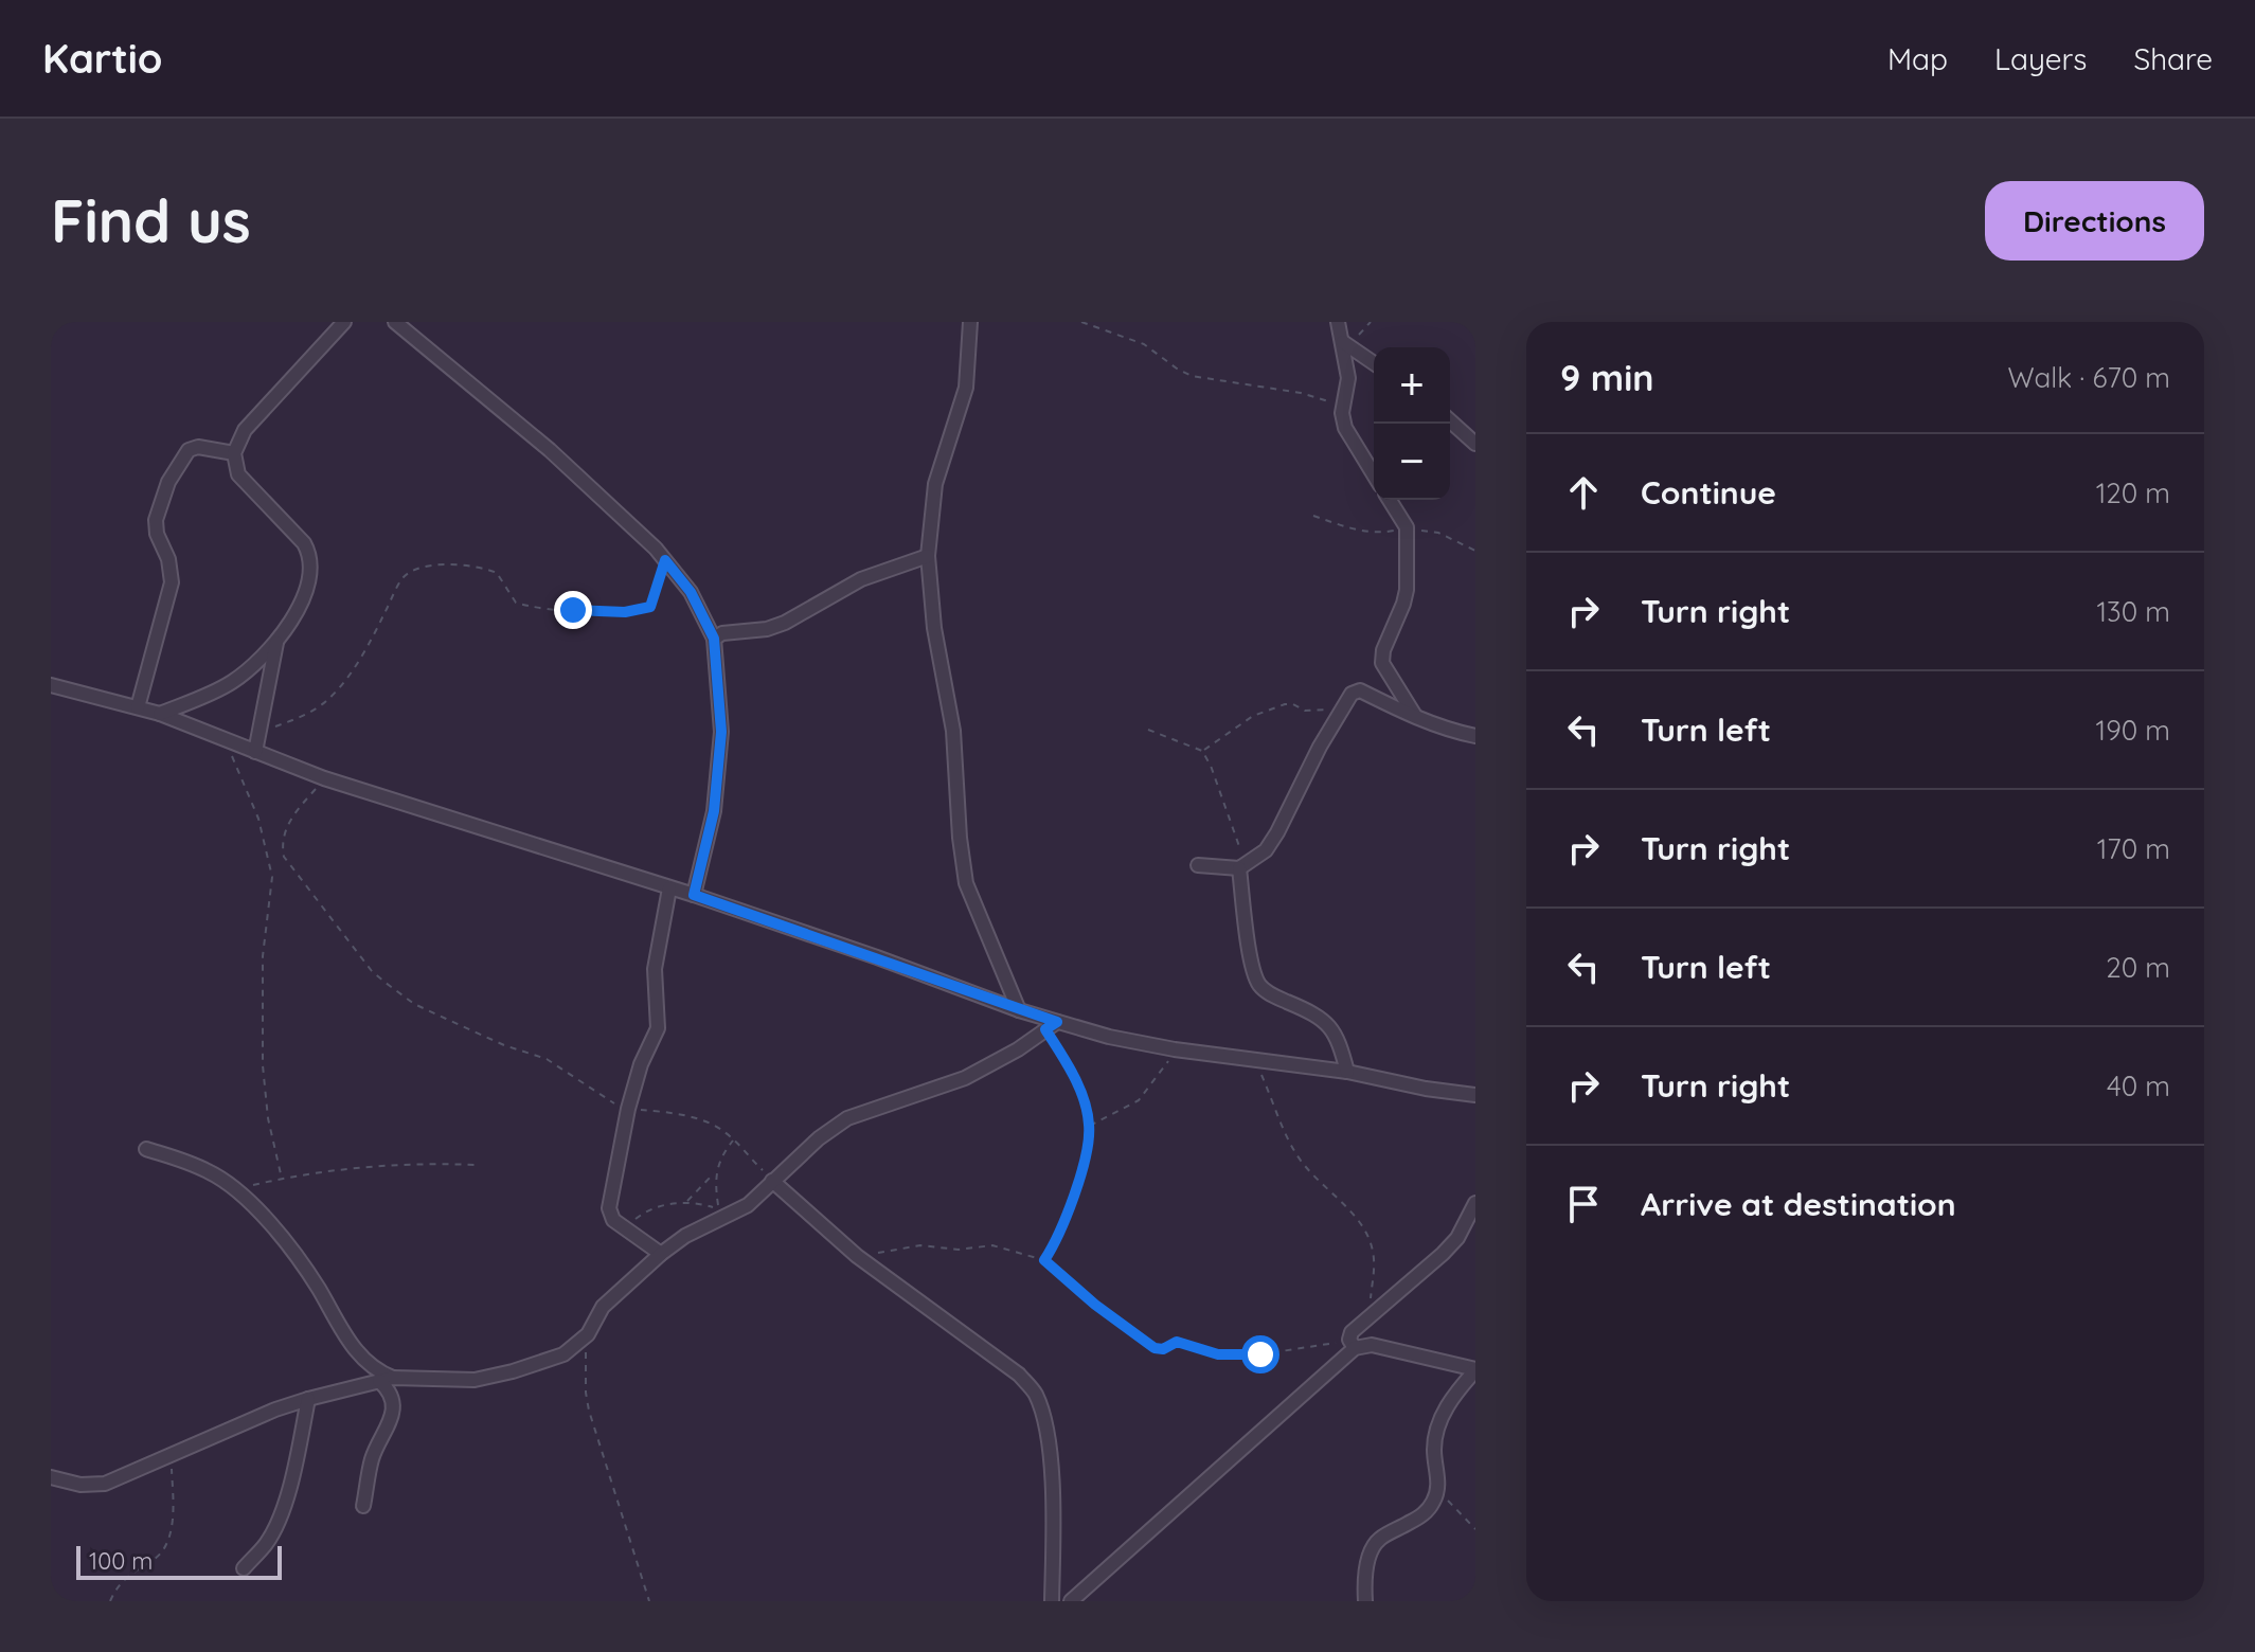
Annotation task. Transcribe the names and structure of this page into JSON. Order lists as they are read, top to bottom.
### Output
{
  "scale_bar": "100 m",
  "page": {
    "header": "Kartio",
    "nav": ["Map", "Layers", "Share"],
    "buttons": "Directions",
    "title": "Find us",
    "heading": ["9 min", "Walk · 670 m"],
    "map_buttons": ["+", "−"],
    "list": [
      ["Continue", "120 m"],
      ["Turn right", "130 m"],
      ["Turn left", "190 m"],
      ["Turn right", "170 m"],
      ["Turn left", "20 m"],
      ["Turn right", "40 m"],
      "Arrive at destination"
    ],
    "scale": "100 m"
  }
}
